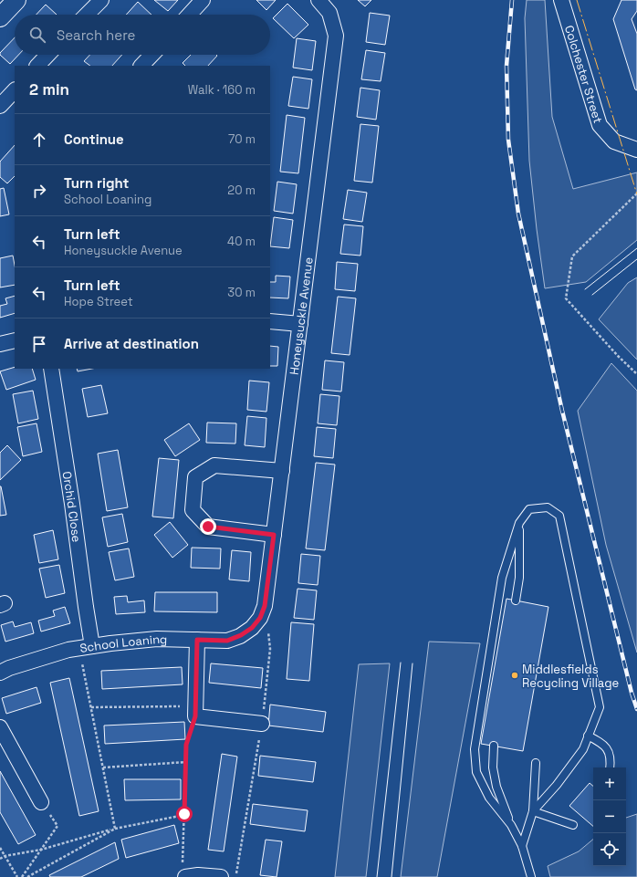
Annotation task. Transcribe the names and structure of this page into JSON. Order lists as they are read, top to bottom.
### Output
{
  "streets": {
    "street": [
      "Colchester Street",
      "Honeysuckle Avenue",
      "Orchid Close",
      "School Loaning"
    ]
  },
  "crossings": [
    ["Honeysuckle Avenue", "School Loaning"],
    ["Orchid Close", "School Loaning"]
  ],
  "places": ["Middlesfields Recycling Village"],
  "page": {
    "search": "Search here",
    "heading": ["2 min", "Walk · 160 m"],
    "list": [
      ["Continue", "70 m"],
      ["Turn right", "School Loaning", "20 m"],
      ["Turn left", "Honeysuckle Avenue", "40 m"],
      ["Turn left", "Hope Street", "30 m"],
      "Arrive at destination"
    ],
    "map_buttons": ["+", "−"]
  }
}
